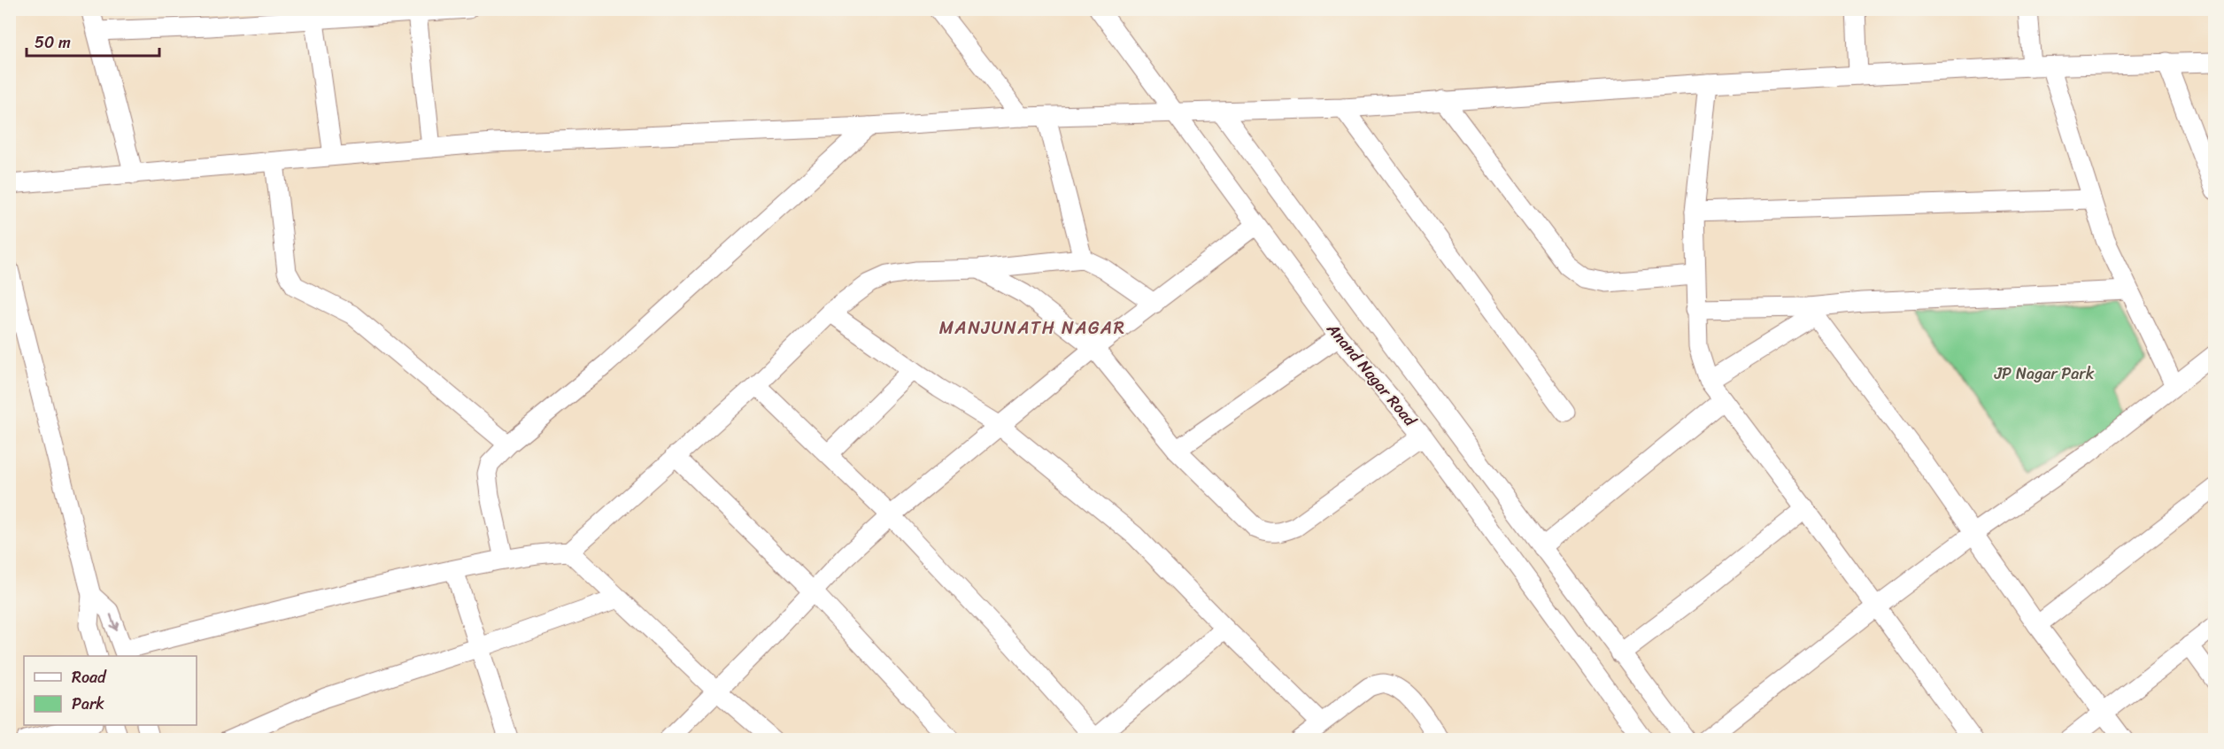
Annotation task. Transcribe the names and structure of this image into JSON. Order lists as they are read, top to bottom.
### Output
{
  "streets": {
    "street": ["Anand Nagar Road"]
  },
  "districts": ["MANJUNATH NAGAR"],
  "parks": ["JP Nagar Park"],
  "legend": ["Road", "Park"],
  "scale_bar": "50 m"
}
